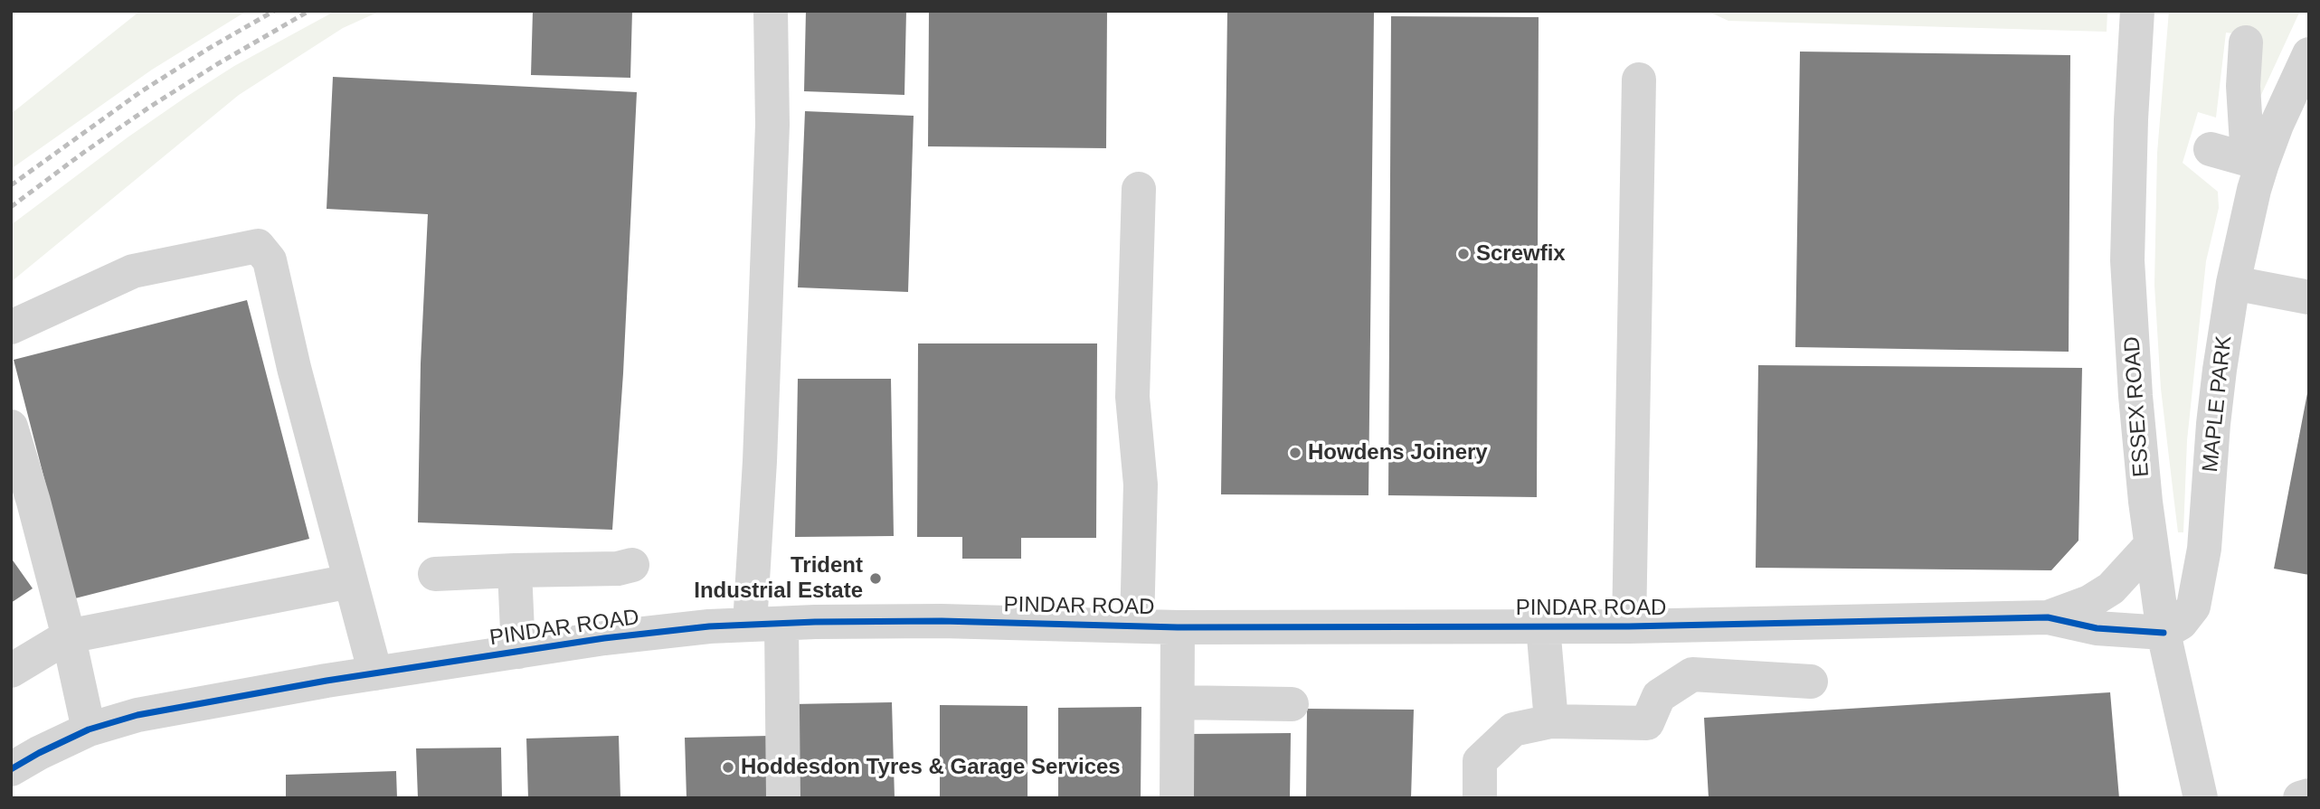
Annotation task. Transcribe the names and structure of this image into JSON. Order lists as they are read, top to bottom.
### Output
{
  "streets": {
    "street": ["MAPLE PARK", "ESSEX ROAD", "PINDAR ROAD"]
  },
  "crossings": [
    ["MAPLE PARK", "ESSEX ROAD"],
    ["MAPLE PARK", "PINDAR ROAD"],
    ["ESSEX ROAD", "PINDAR ROAD"]
  ],
  "places": [
    "Screwfix",
    "Howdens Joinery",
    "Trident Industrial Estate",
    "Hoddesdon Tyres & Garage Services"
  ]
}
